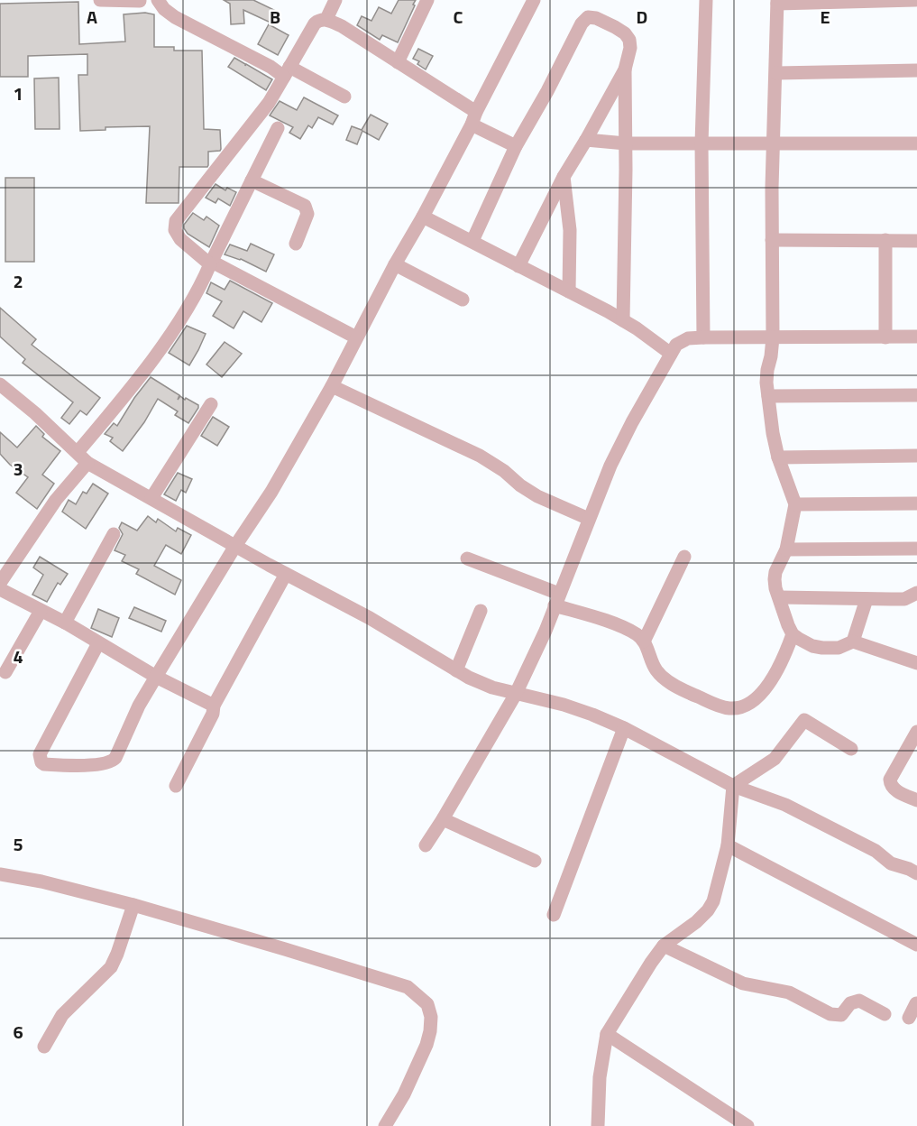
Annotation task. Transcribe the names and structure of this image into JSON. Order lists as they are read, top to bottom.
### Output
{
  "grid": {
    "columns": [
      "A",
      "B",
      "C",
      "D",
      "E"
    ],
    "rows": [
      "1",
      "2",
      "3",
      "4",
      "5",
      "6"
    ]
  }
}
